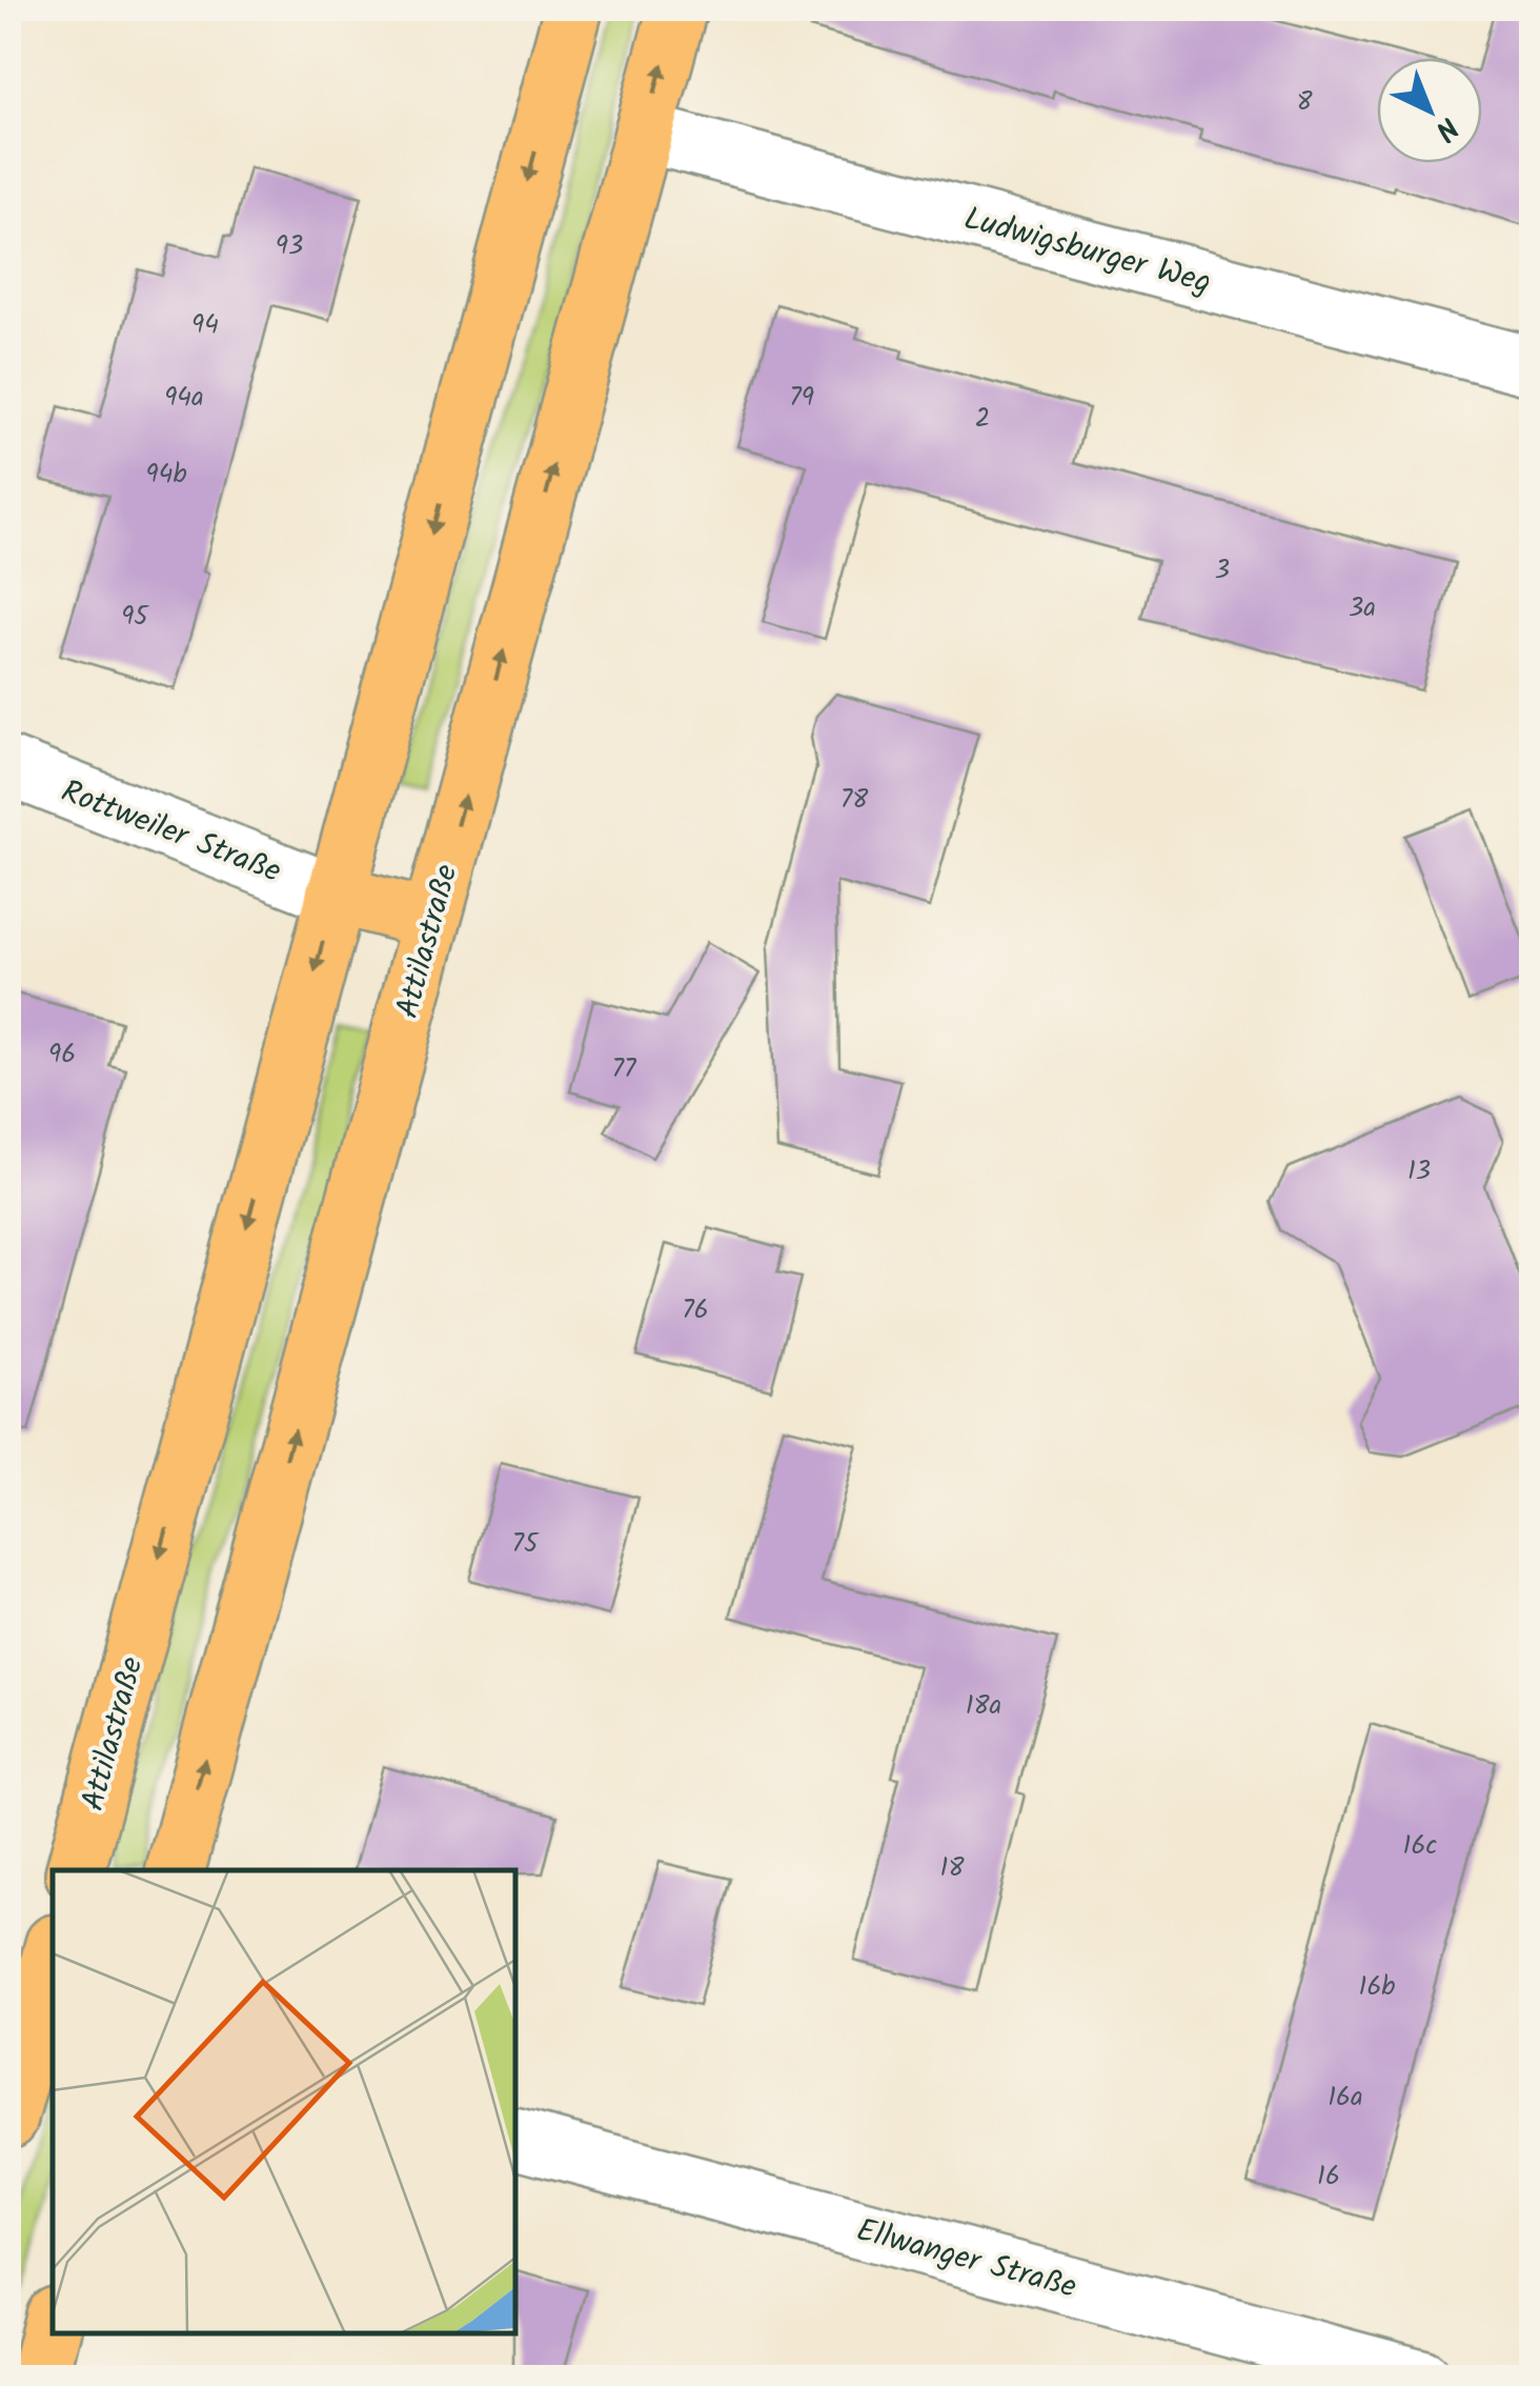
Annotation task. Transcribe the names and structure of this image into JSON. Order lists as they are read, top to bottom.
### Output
{
  "streets": {
    "main road": ["Attilastraße"],
    "street": ["Ludwigsburger Weg", "Rottweiler Straße", "Ellwanger Straße"]
  },
  "crossings": [
    ["Ludwigsburger Weg", "Attilastraße"],
    ["Rottweiler Straße", "Attilastraße"]
  ],
  "house_numbers": [
    "8",
    "93",
    "94",
    "94a",
    "79",
    "2",
    "94b",
    "3",
    "3a",
    "95",
    "78",
    "96",
    "77",
    "13",
    "76",
    "75",
    "18a",
    "16c",
    "18",
    "16b",
    "16a",
    "16"
  ],
  "north": "bottom right"
}
